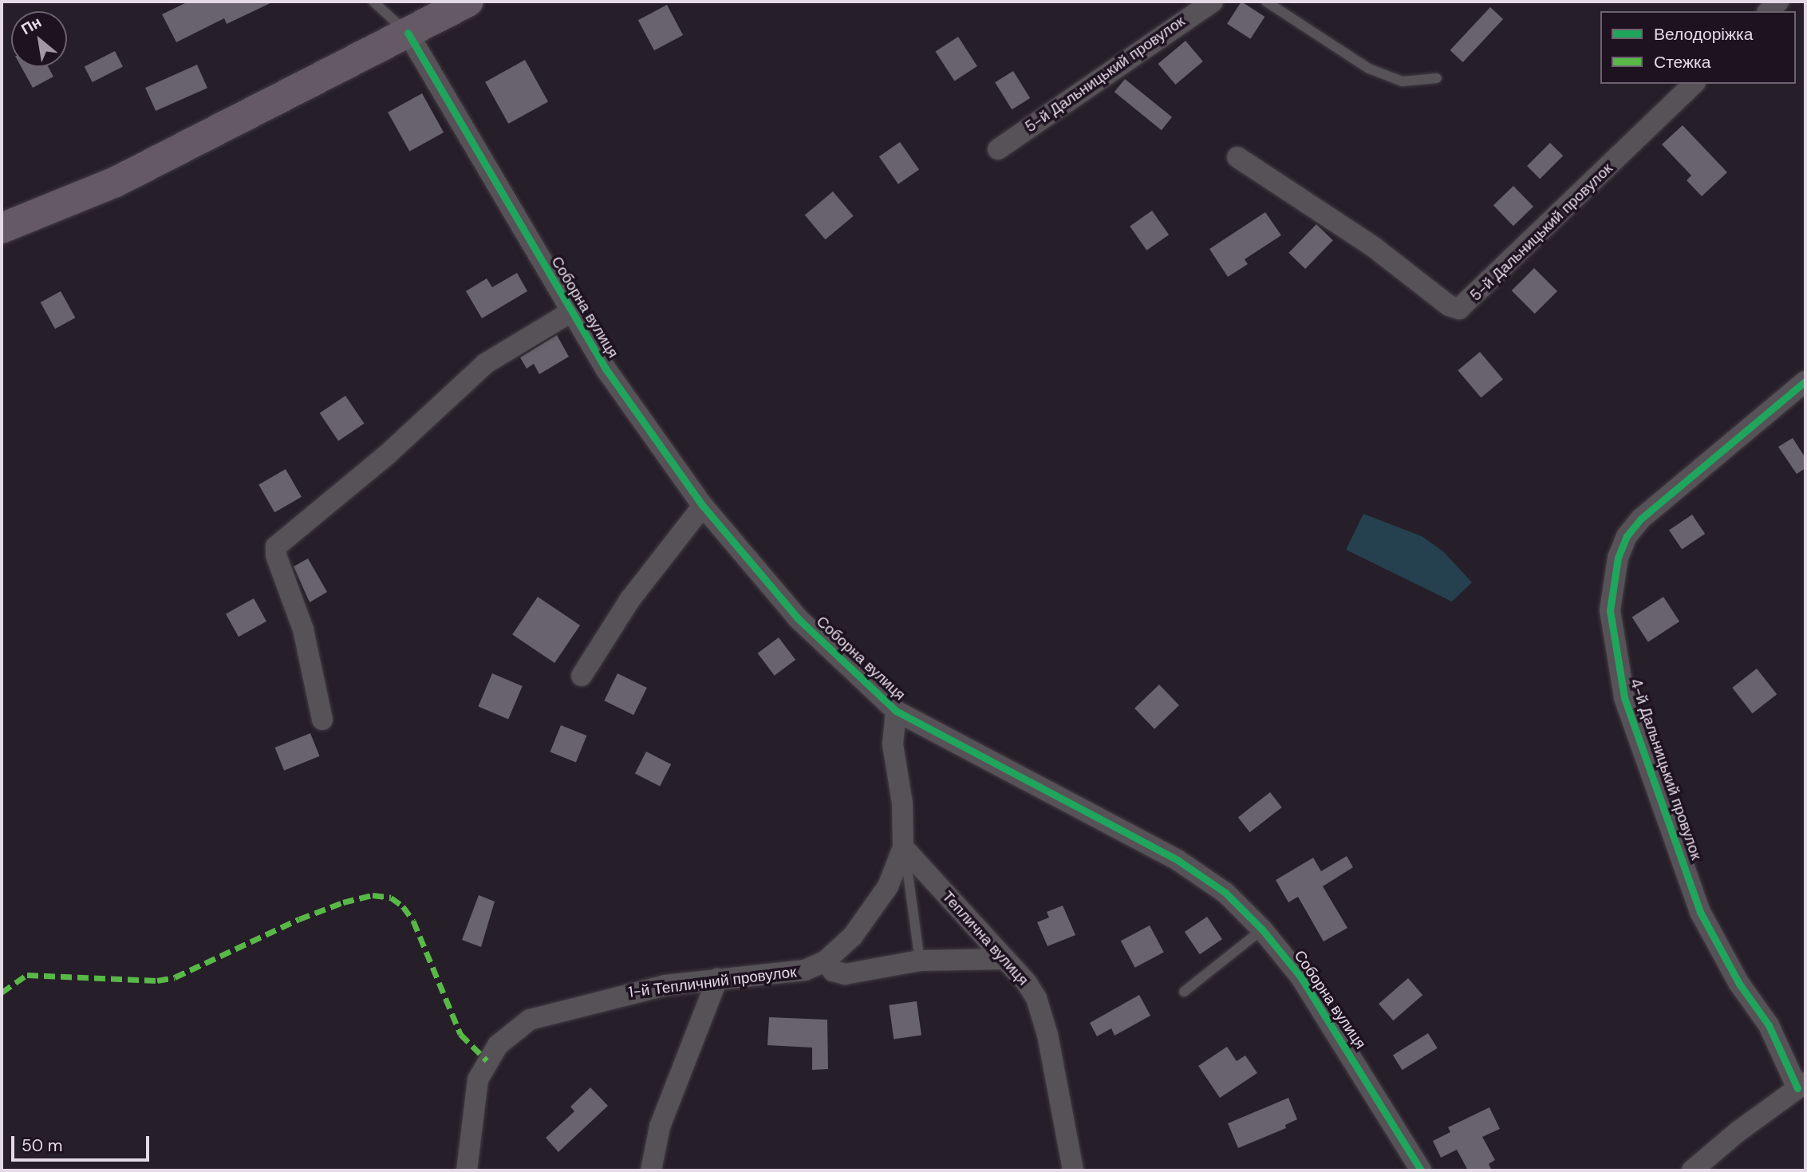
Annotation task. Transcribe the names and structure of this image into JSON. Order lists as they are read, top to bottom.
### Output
{
  "streets": {
    "street": [
      "5-й Дальницький провулок",
      "Соборна вулиця",
      "4-й Дальницький провулок",
      "Теплична вулиця",
      "1-й Тепличний провулок"
    ]
  },
  "crossings": [
    ["Соборна вулиця", "1-й Тепличний провулок"],
    ["Теплична вулиця", "1-й Тепличний провулок"]
  ],
  "legend": ["Велодоріжка", "Стежка"],
  "scale_bar": "50 m",
  "north": "top left"
}
